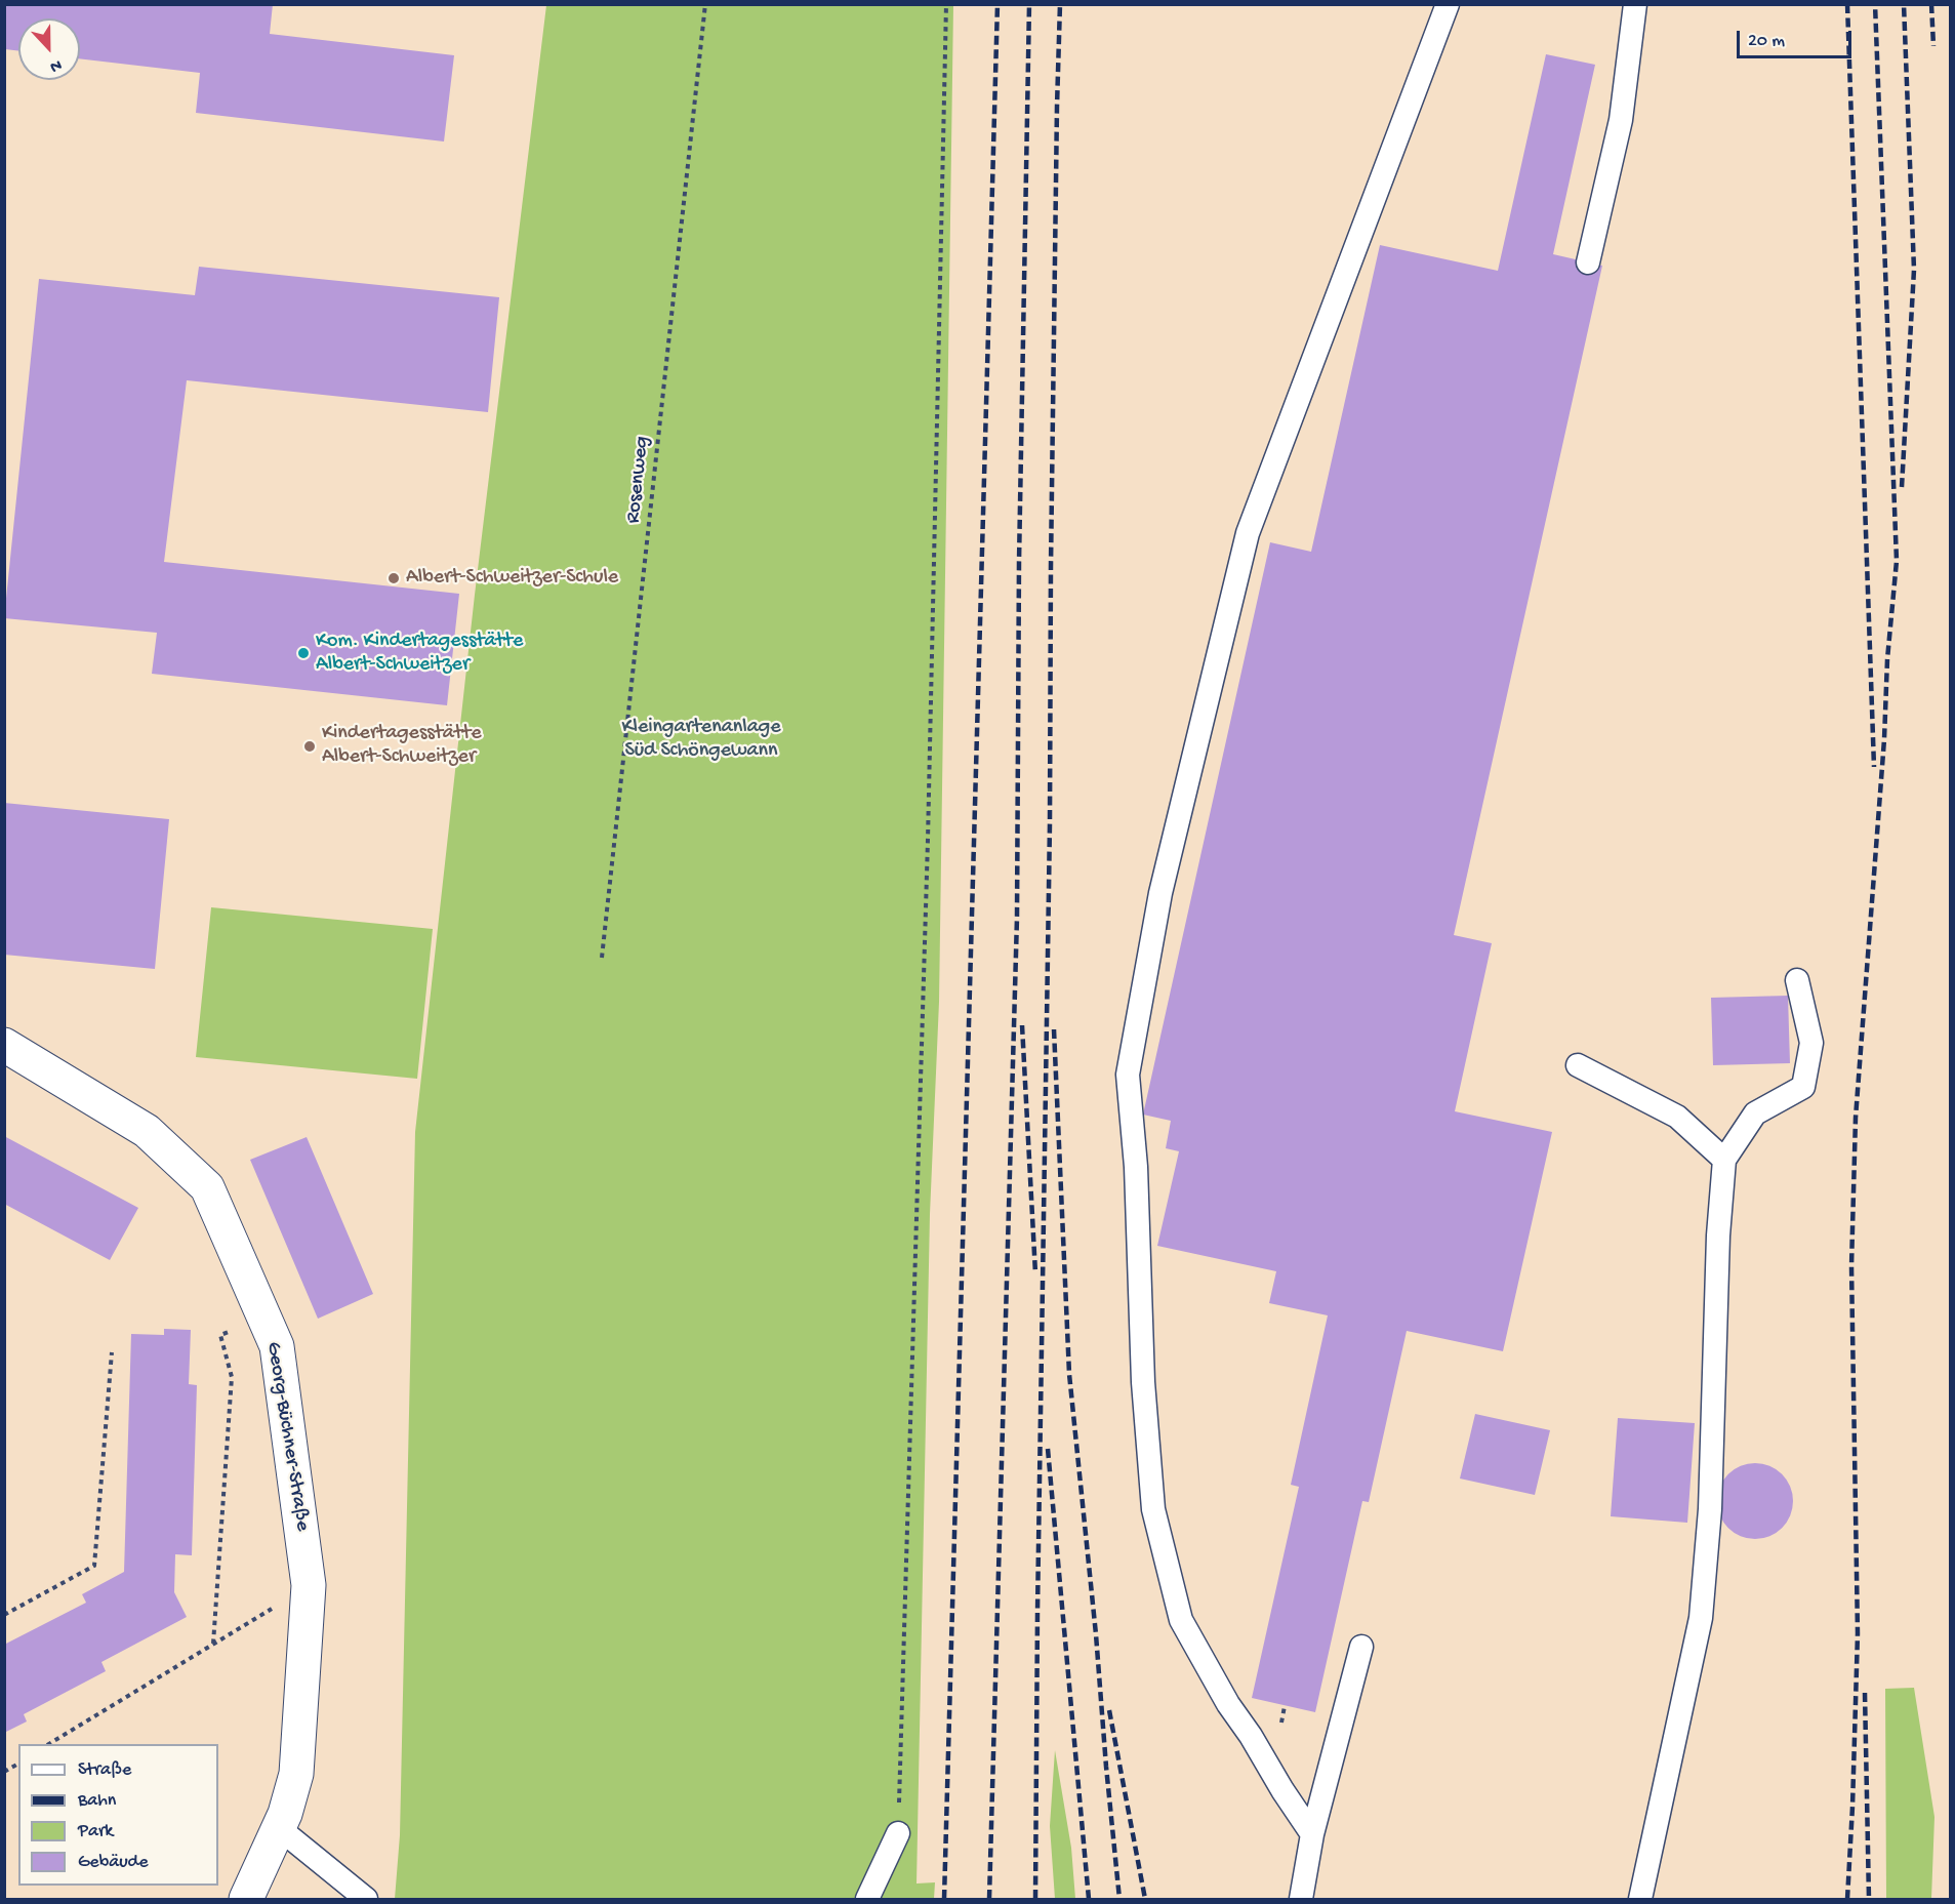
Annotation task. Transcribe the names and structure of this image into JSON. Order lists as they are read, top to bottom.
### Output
{
  "streets": {
    "street": ["Georg-Büchner-Straße"],
    "path": ["Rosenweg"]
  },
  "parks": ["Kleingartenanlage Süd Schöngewann"],
  "places": ["Albert-Schweitzer-Schule", "Kom. Kindertagesstätte Albert-Schweitzer", "Kindertagesstätte Albert-Schweitzer"],
  "legend": [
    "Straße",
    "Bahn",
    "Park",
    "Gebäude"
  ],
  "scale_bar": "20 m",
  "north": "bottom"
}
